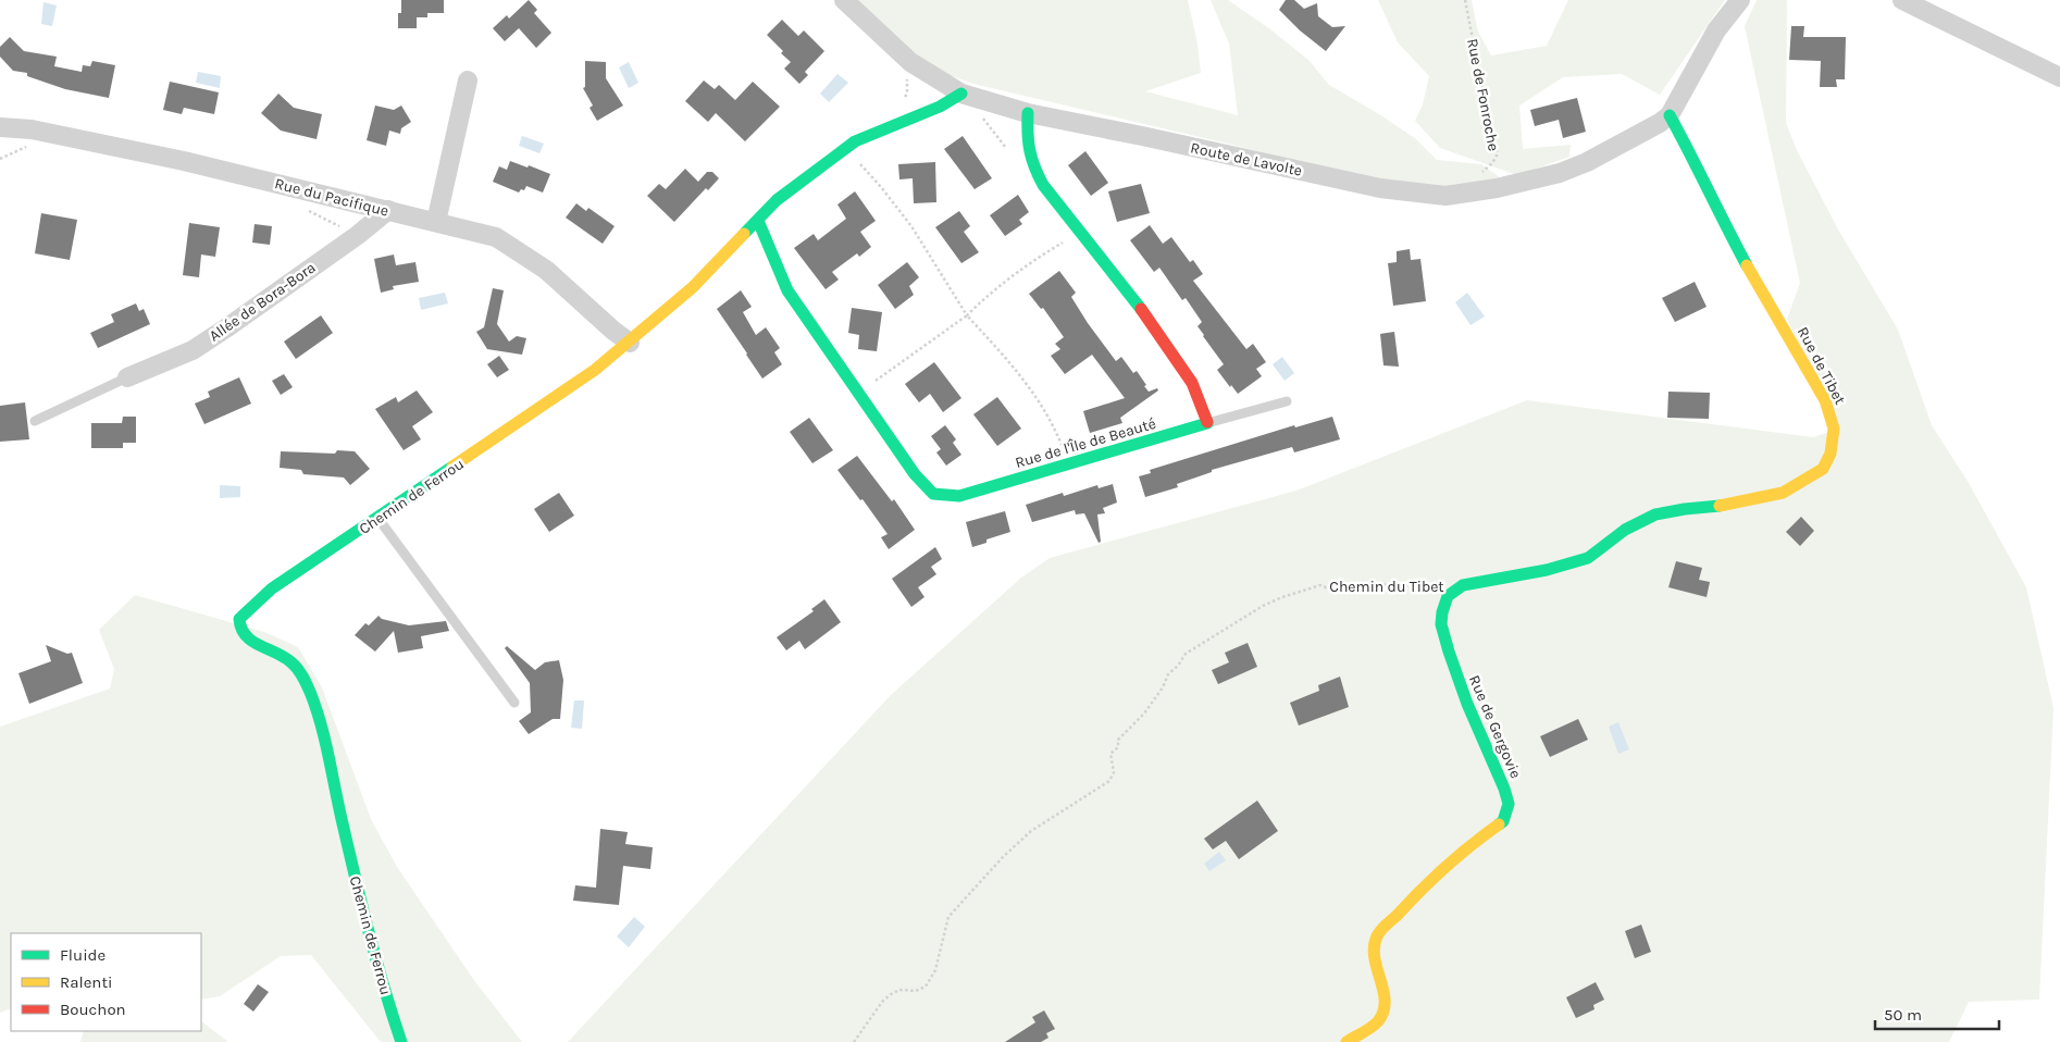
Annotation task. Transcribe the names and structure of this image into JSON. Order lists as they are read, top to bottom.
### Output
{
  "streets": {
    "street": [
      "Route de Lavolte",
      "Rue du Pacifique",
      "Allée de Bora-Bora",
      "Rue de Tibet",
      "Rue de l'Île de Beauté",
      "Chemin de Ferrou",
      "Rue de Gergovie"
    ],
    "path": ["Rue de Fonroche", "Chemin du Tibet"]
  },
  "crossings": [
    ["Route de Lavolte", "Rue de Tibet"],
    ["Route de Lavolte", "Chemin de Ferrou"],
    ["Rue du Pacifique", "Allée de Bora-Bora"],
    ["Rue du Pacifique", "Chemin de Ferrou"],
    ["Rue de Tibet", "Chemin du Tibet"],
    ["Rue de Tibet", "Rue de Gergovie"],
    ["Rue de l'Île de Beauté", "Chemin de Ferrou"],
    ["Chemin du Tibet", "Rue de Gergovie"]
  ],
  "legend": ["Fluide", "Ralenti", "Bouchon"],
  "scale_bar": "50 m"
}
